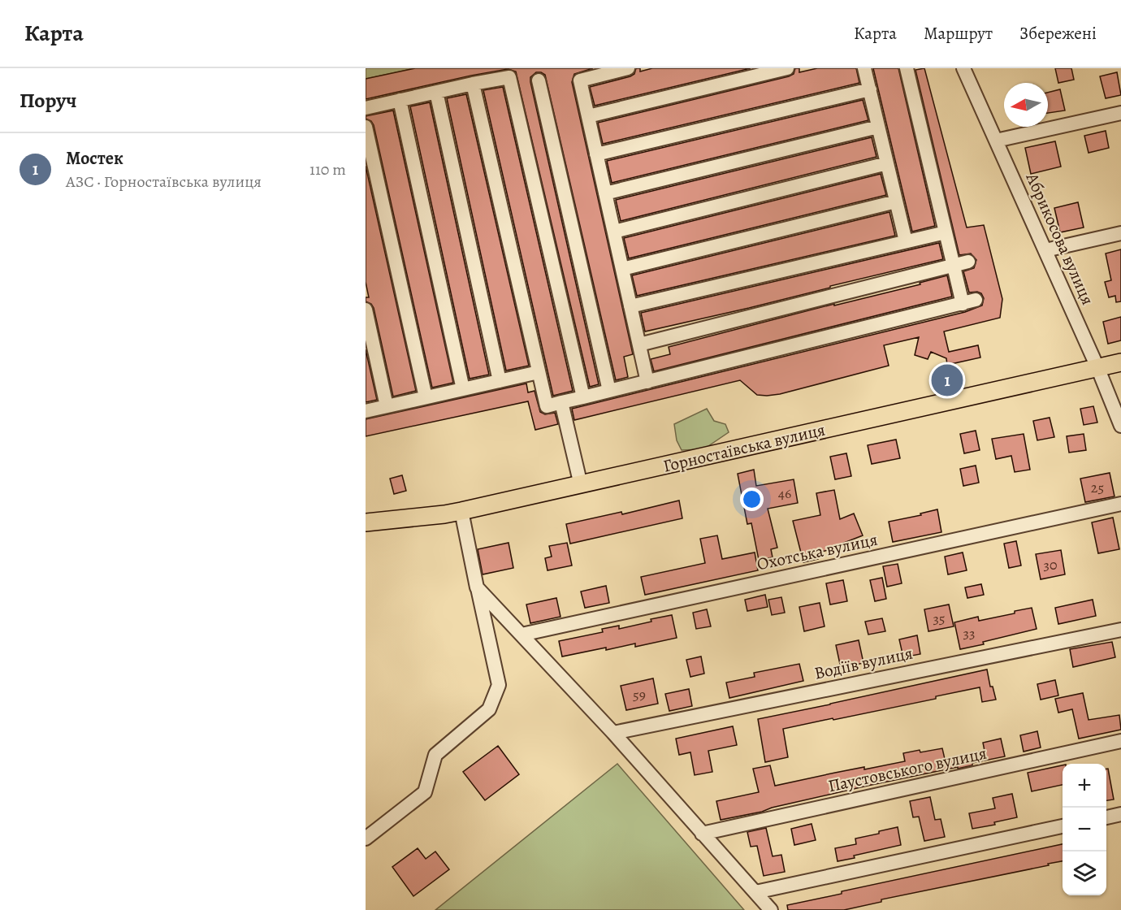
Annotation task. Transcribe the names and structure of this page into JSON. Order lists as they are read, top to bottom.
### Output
{
  "streets": {
    "main road": ["Горностаївська вулиця"],
    "street": [
      "Абрикосова вулиця",
      "Охотська вулиця",
      "Водіїв вулиця",
      "Паустовського вулиця"
    ]
  },
  "crossings": [
    ["Абрикосова вулиця", "Горностаївська вулиця"]
  ],
  "house_numbers": [
    "25",
    "46",
    "30",
    "35",
    "33",
    "59"
  ],
  "north": "left",
  "page": {
    "header": "Карта",
    "nav": ["Карта", "Маршрут", "Збережені"],
    "heading": "Поруч",
    "list": [
      {
        "mark": "1",
        "name": "Мостек",
        "note": "АЗС · Горностаївська вулиця",
        "value": "110 m"
      }
    ],
    "pins": "1",
    "map_buttons": ["+", "−"]
  }
}
